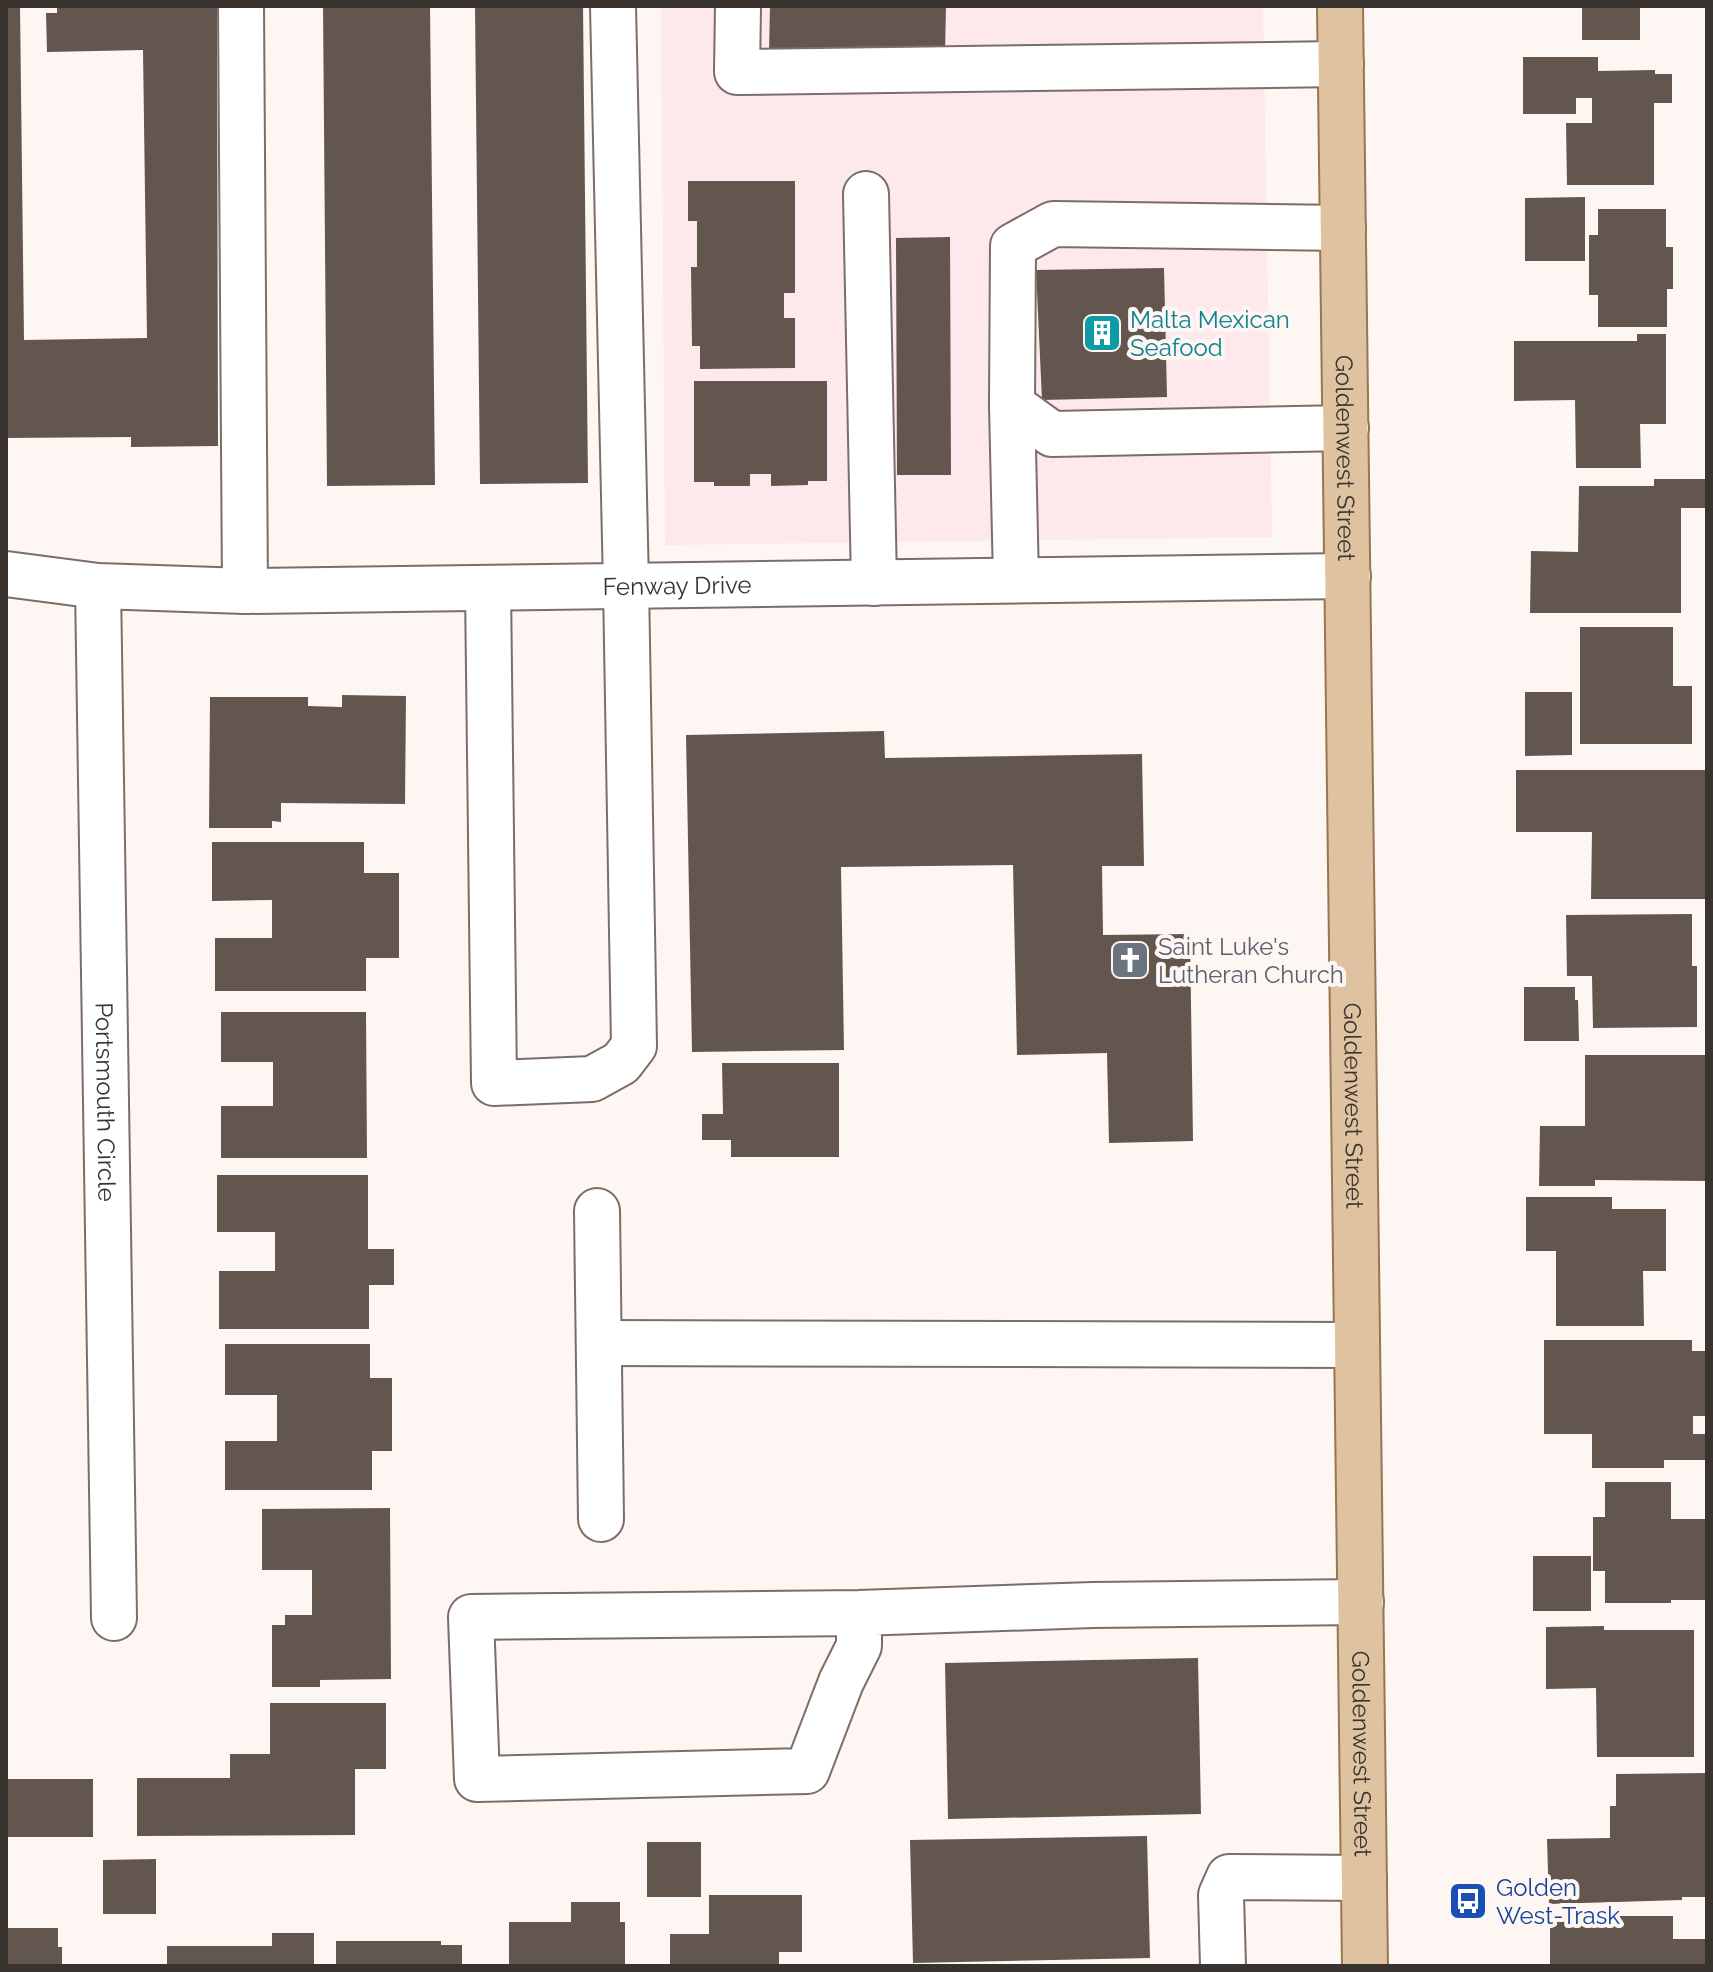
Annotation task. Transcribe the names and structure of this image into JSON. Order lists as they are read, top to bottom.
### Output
{
  "streets": {
    "main road": ["Goldenwest Street"],
    "street": ["Fenway Drive", "Portsmouth Circle"]
  },
  "crossings": [
    ["Goldenwest Street", "Fenway Drive"],
    ["Fenway Drive", "Portsmouth Circle"]
  ],
  "places": {
    "building": ["Malta Mexican Seafood"],
    "church": ["Saint Luke's Lutheran Church"],
    "bus stop": ["Golden West-Trask"]
  }
}
